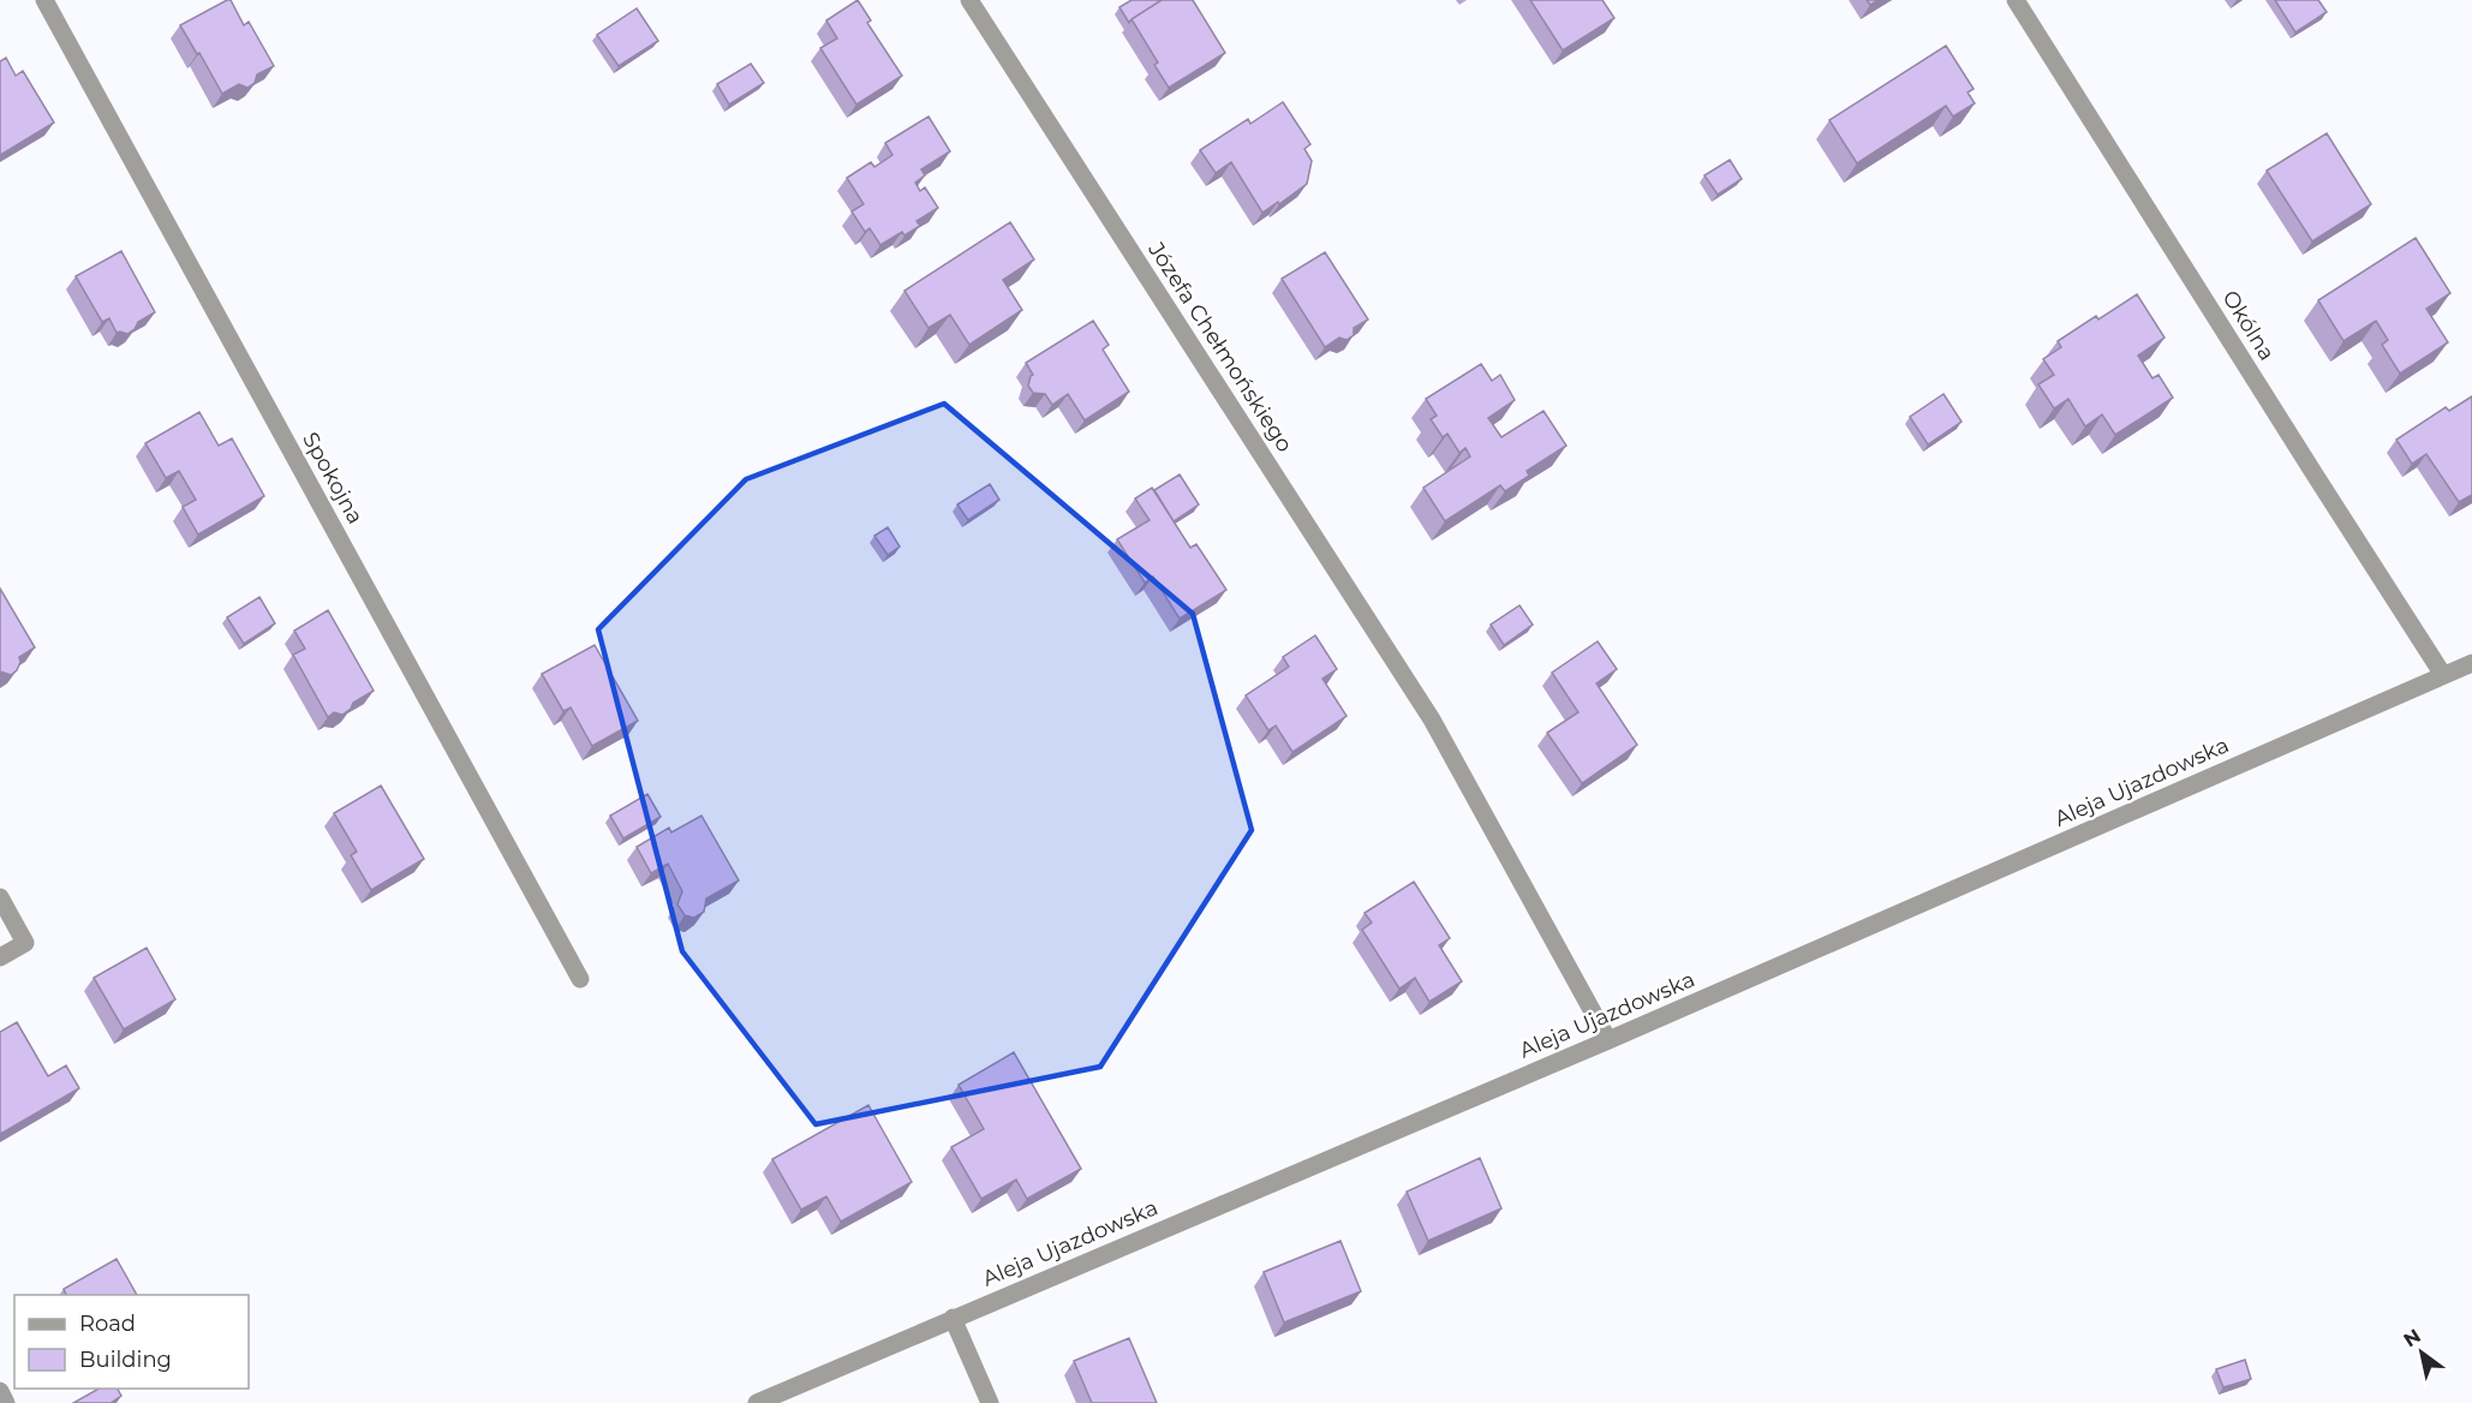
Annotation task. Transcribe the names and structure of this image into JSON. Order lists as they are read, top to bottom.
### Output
{
  "streets": {
    "street": [
      "Okólna",
      "Józefa Chełmońskiego",
      "Spokojna",
      "Aleja Ujazdowska"
    ]
  },
  "crossings": [
    ["Okólna", "Aleja Ujazdowska"],
    ["Józefa Chełmońskiego", "Aleja Ujazdowska"]
  ],
  "legend": ["Road", "Building"],
  "north": "top left"
}
